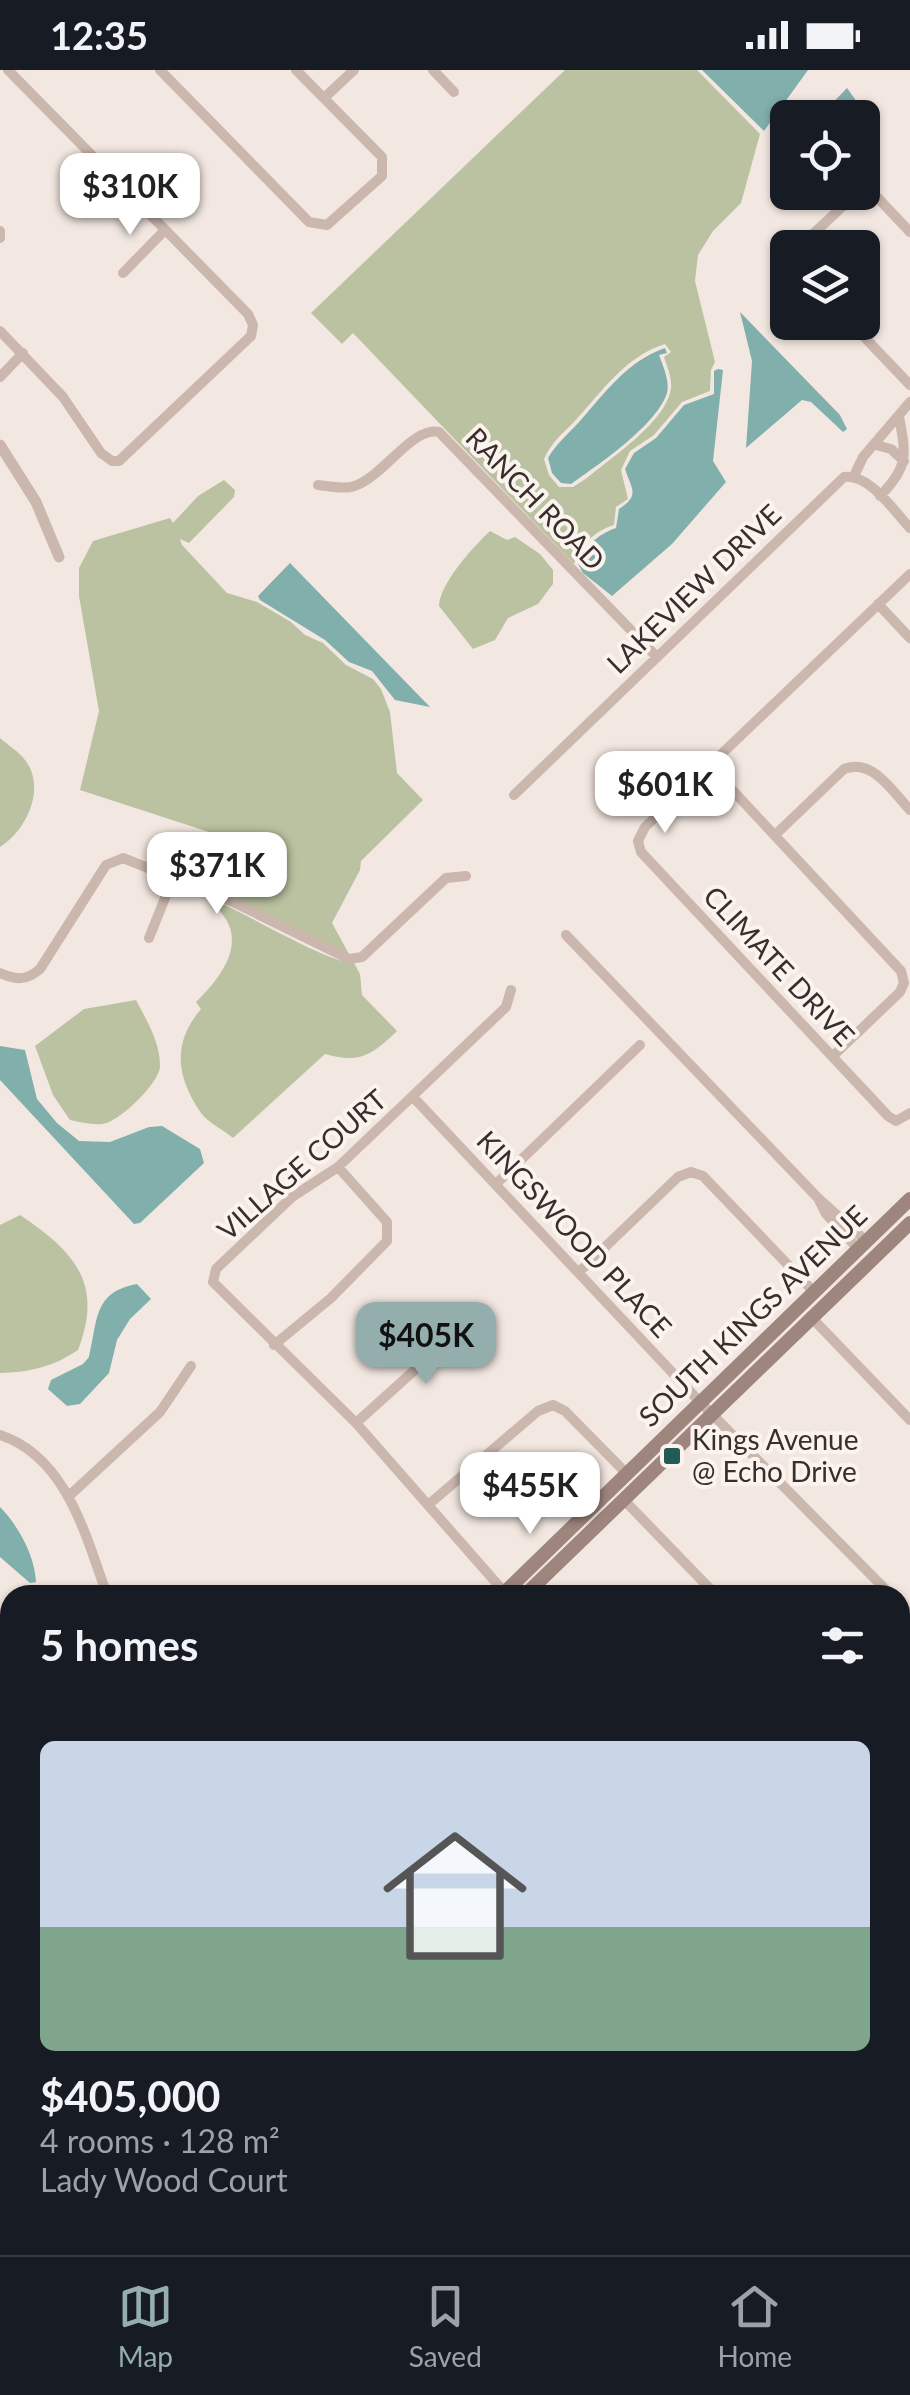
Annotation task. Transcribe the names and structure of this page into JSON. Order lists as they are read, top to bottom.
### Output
{
  "streets": {
    "main road": ["SOUTH KINGS AVENUE"],
    "street": [
      "RANCH ROAD",
      "LAKEVIEW DRIVE",
      "CLIMATE DRIVE",
      "VILLAGE COURT",
      "KINGSWOOD PLACE"
    ]
  },
  "crossings": [
    ["RANCH ROAD", "LAKEVIEW DRIVE"],
    ["VILLAGE COURT", "KINGSWOOD PLACE"],
    ["KINGSWOOD PLACE", "SOUTH KINGS AVENUE"]
  ],
  "places": {
    "transit": ["Kings Avenue @ Echo Drive"]
  },
  "page": {
    "status": "12:35",
    "price": [
      "$310K",
      "$601K",
      "$371K",
      "$405K",
      "$455K"
    ],
    "heading": "5 homes",
    "list": [
      {
        "name": "$405,000",
        "note": "4 rooms · 128 m² · Lady Wood Court"
      }
    ],
    "tabs": ["Map", "Saved", "Home"]
  }
}
